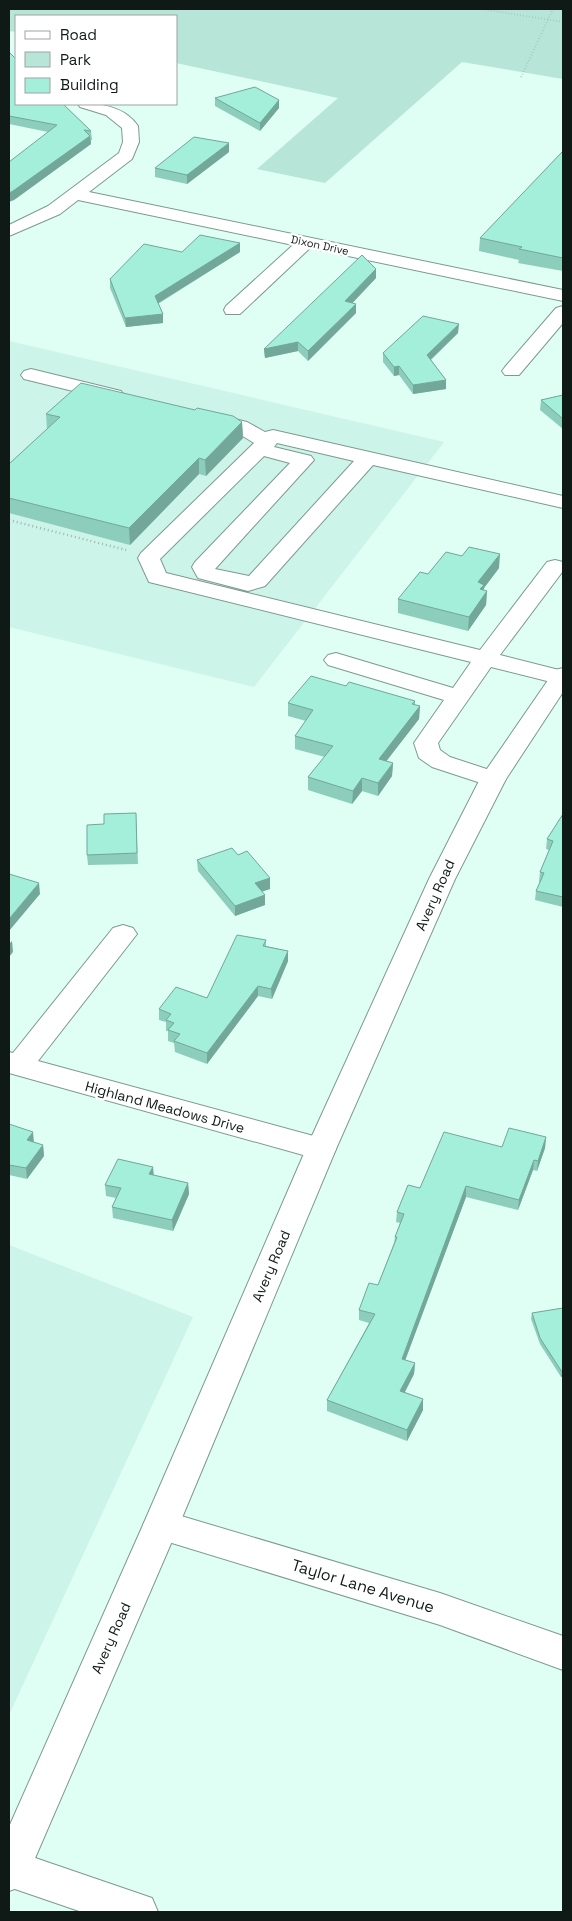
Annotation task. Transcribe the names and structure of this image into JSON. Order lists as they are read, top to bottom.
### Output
{
  "streets": {
    "street": [
      "Dixon Drive",
      "Avery Road",
      "Highland Meadows Drive",
      "Taylor Lane Avenue"
    ]
  },
  "crossings": [
    ["Avery Road", "Highland Meadows Drive"],
    ["Avery Road", "Taylor Lane Avenue"]
  ],
  "legend": ["Road", "Park", "Building"]
}
